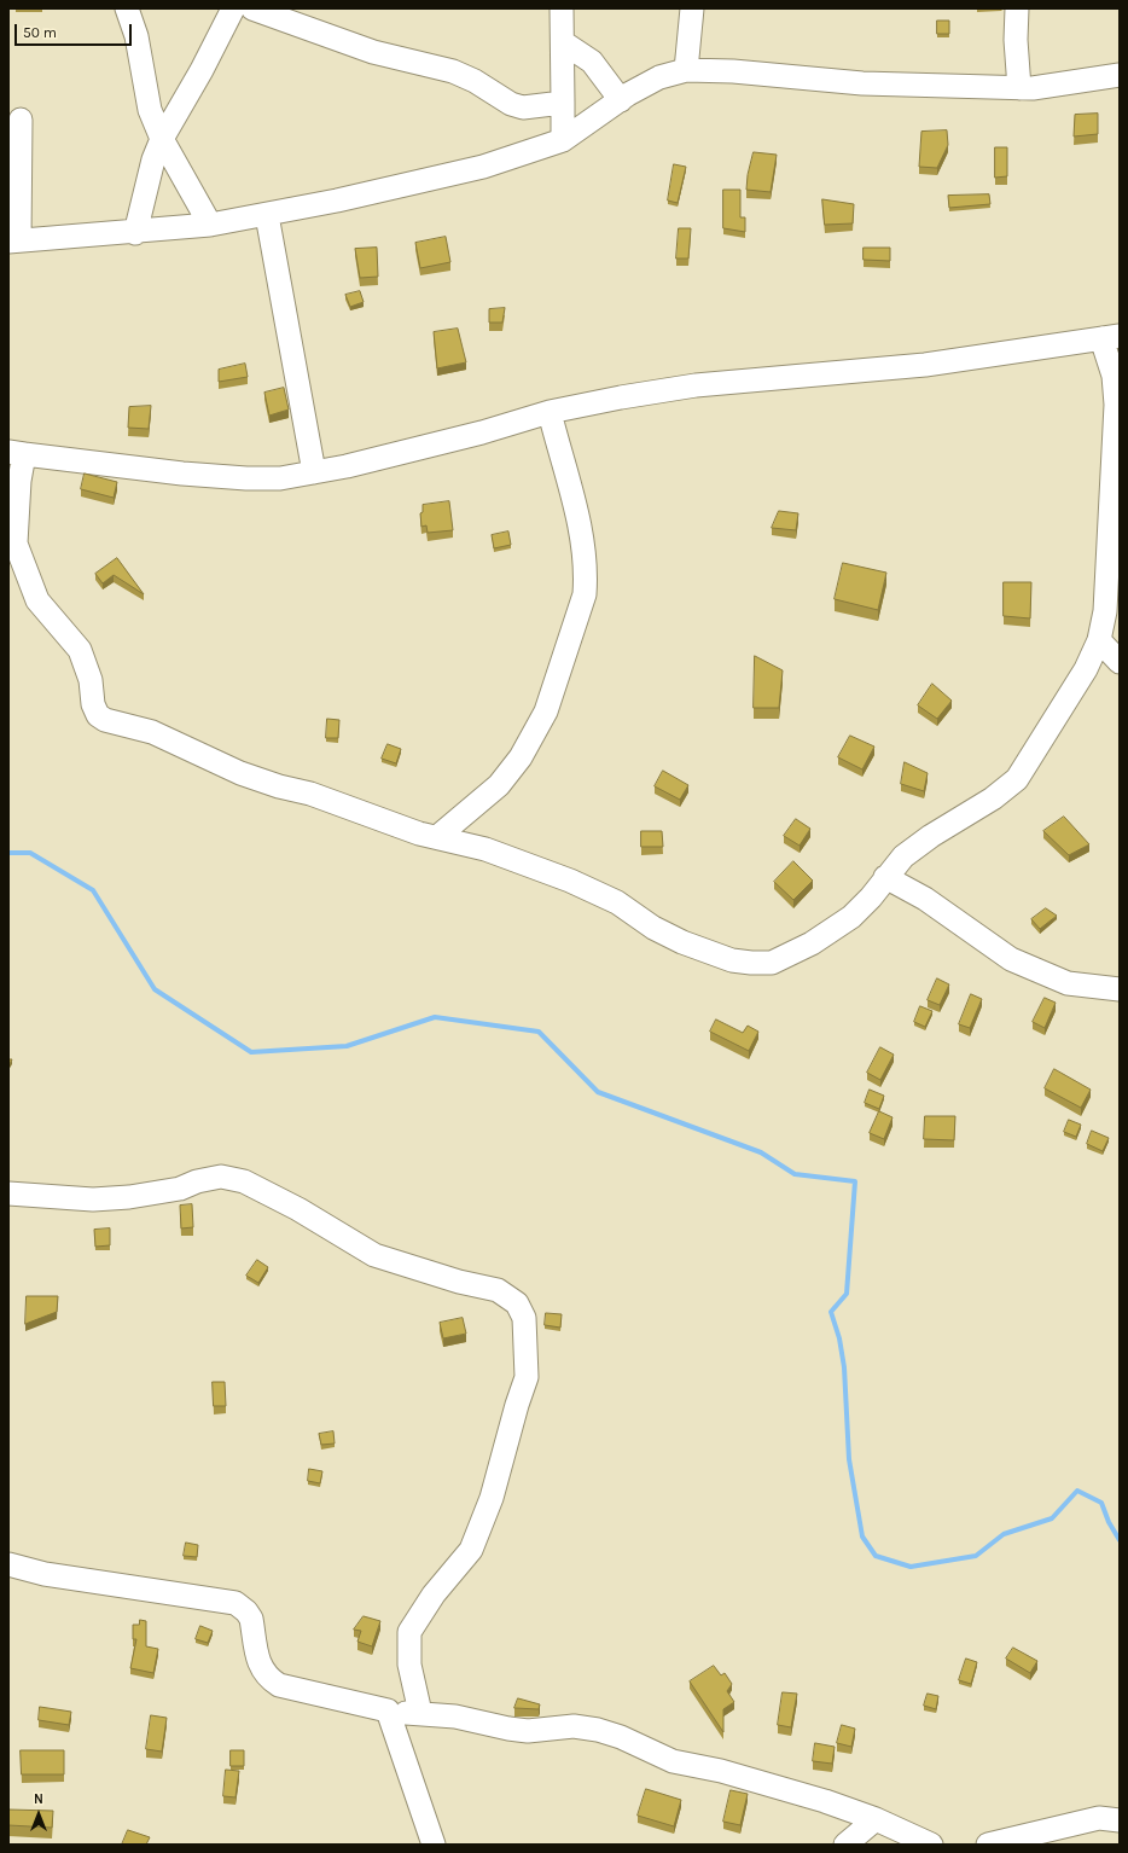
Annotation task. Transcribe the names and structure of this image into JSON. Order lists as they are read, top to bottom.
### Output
{
  "scale_bar": "50 m",
  "north": "top"
}
